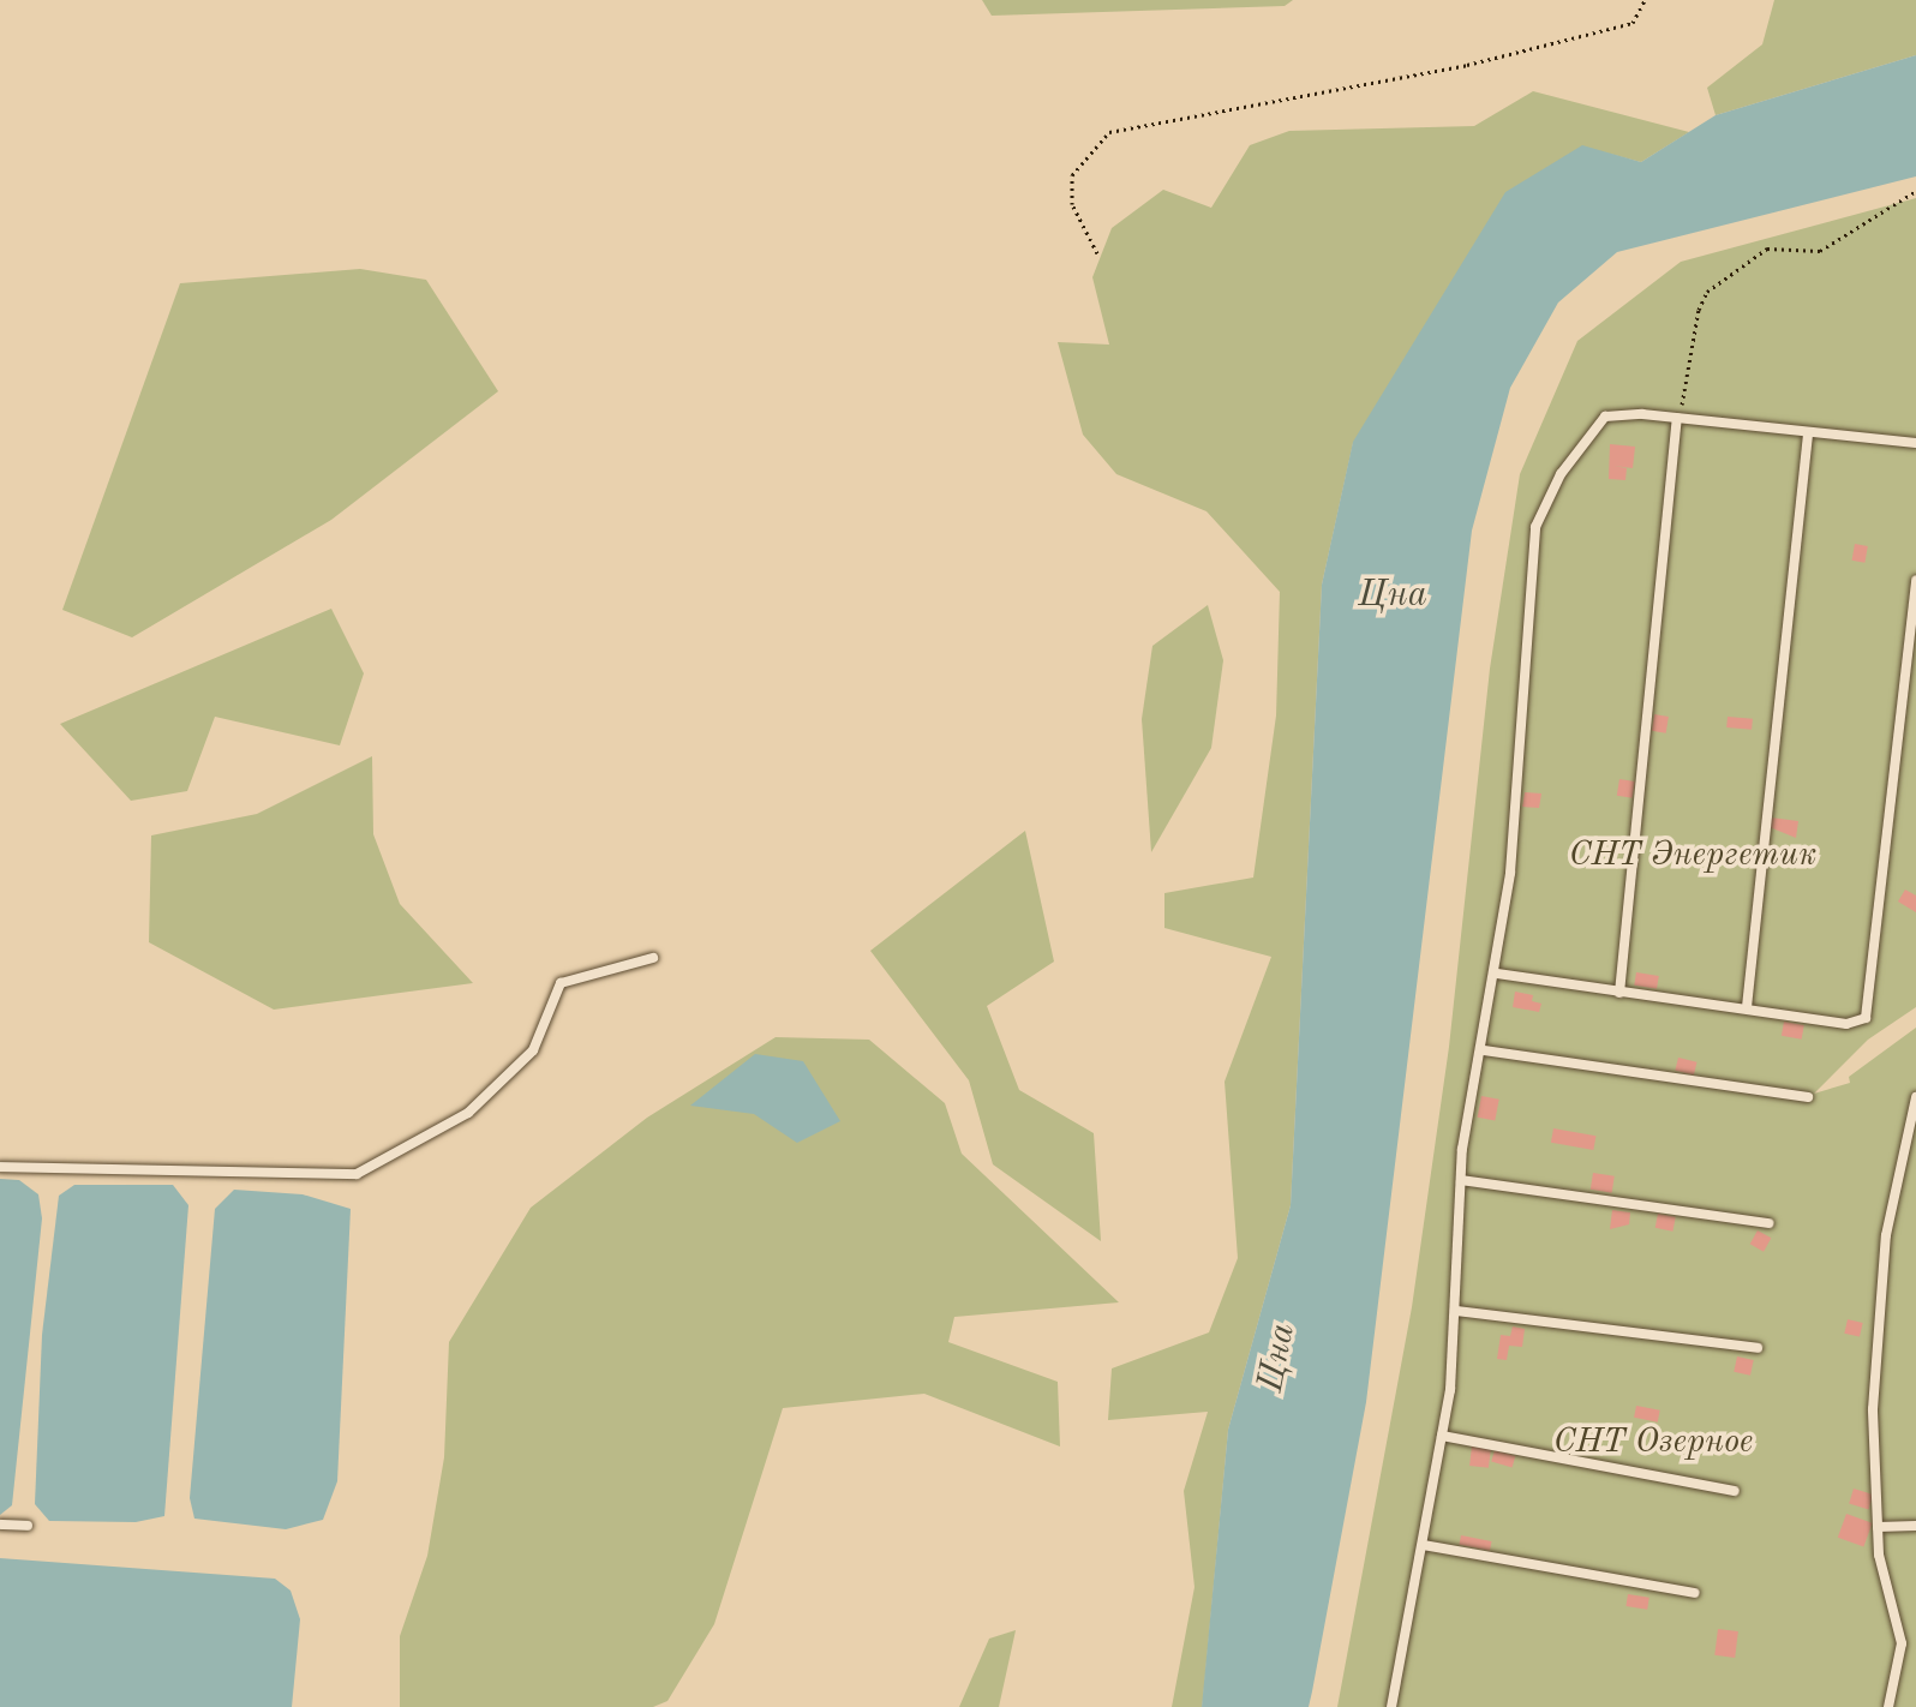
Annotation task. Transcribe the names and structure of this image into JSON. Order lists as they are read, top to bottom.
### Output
{
  "water": ["Цна"],
  "parks": ["СНТ Энергетик", "СНТ Озерное"]
}
